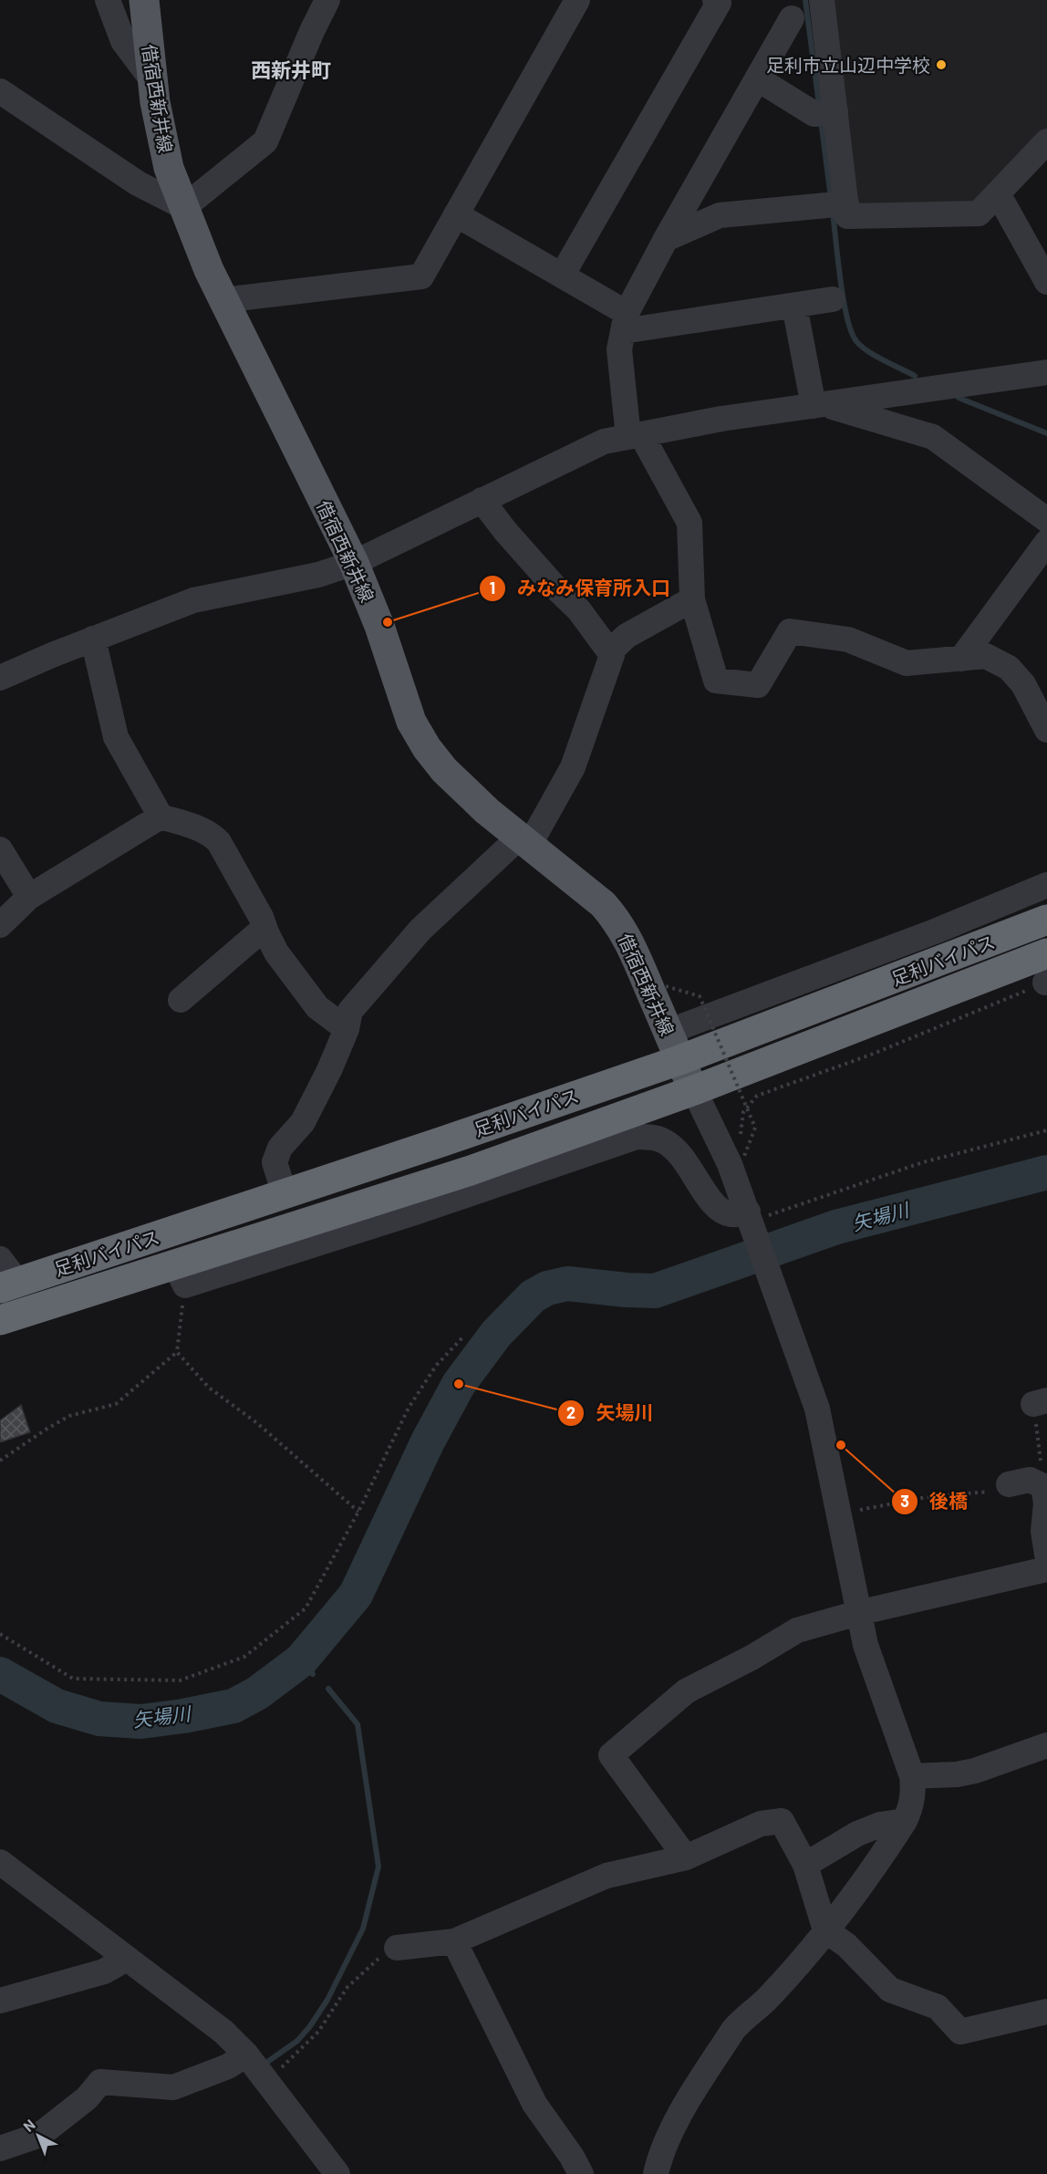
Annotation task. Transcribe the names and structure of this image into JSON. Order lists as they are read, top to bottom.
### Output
{
  "streets": {
    "highway": ["足利バイパス"],
    "main road": ["借宿西新井線"]
  },
  "crossings": [
    ["借宿西新井線", "足利バイパス"]
  ],
  "districts": ["西新井町"],
  "water": ["矢場川"],
  "places": [
    "足利市立山辺中学校",
    "みなみ保育所入口",
    "矢場川",
    "後橋"
  ],
  "north": "top left"
}
